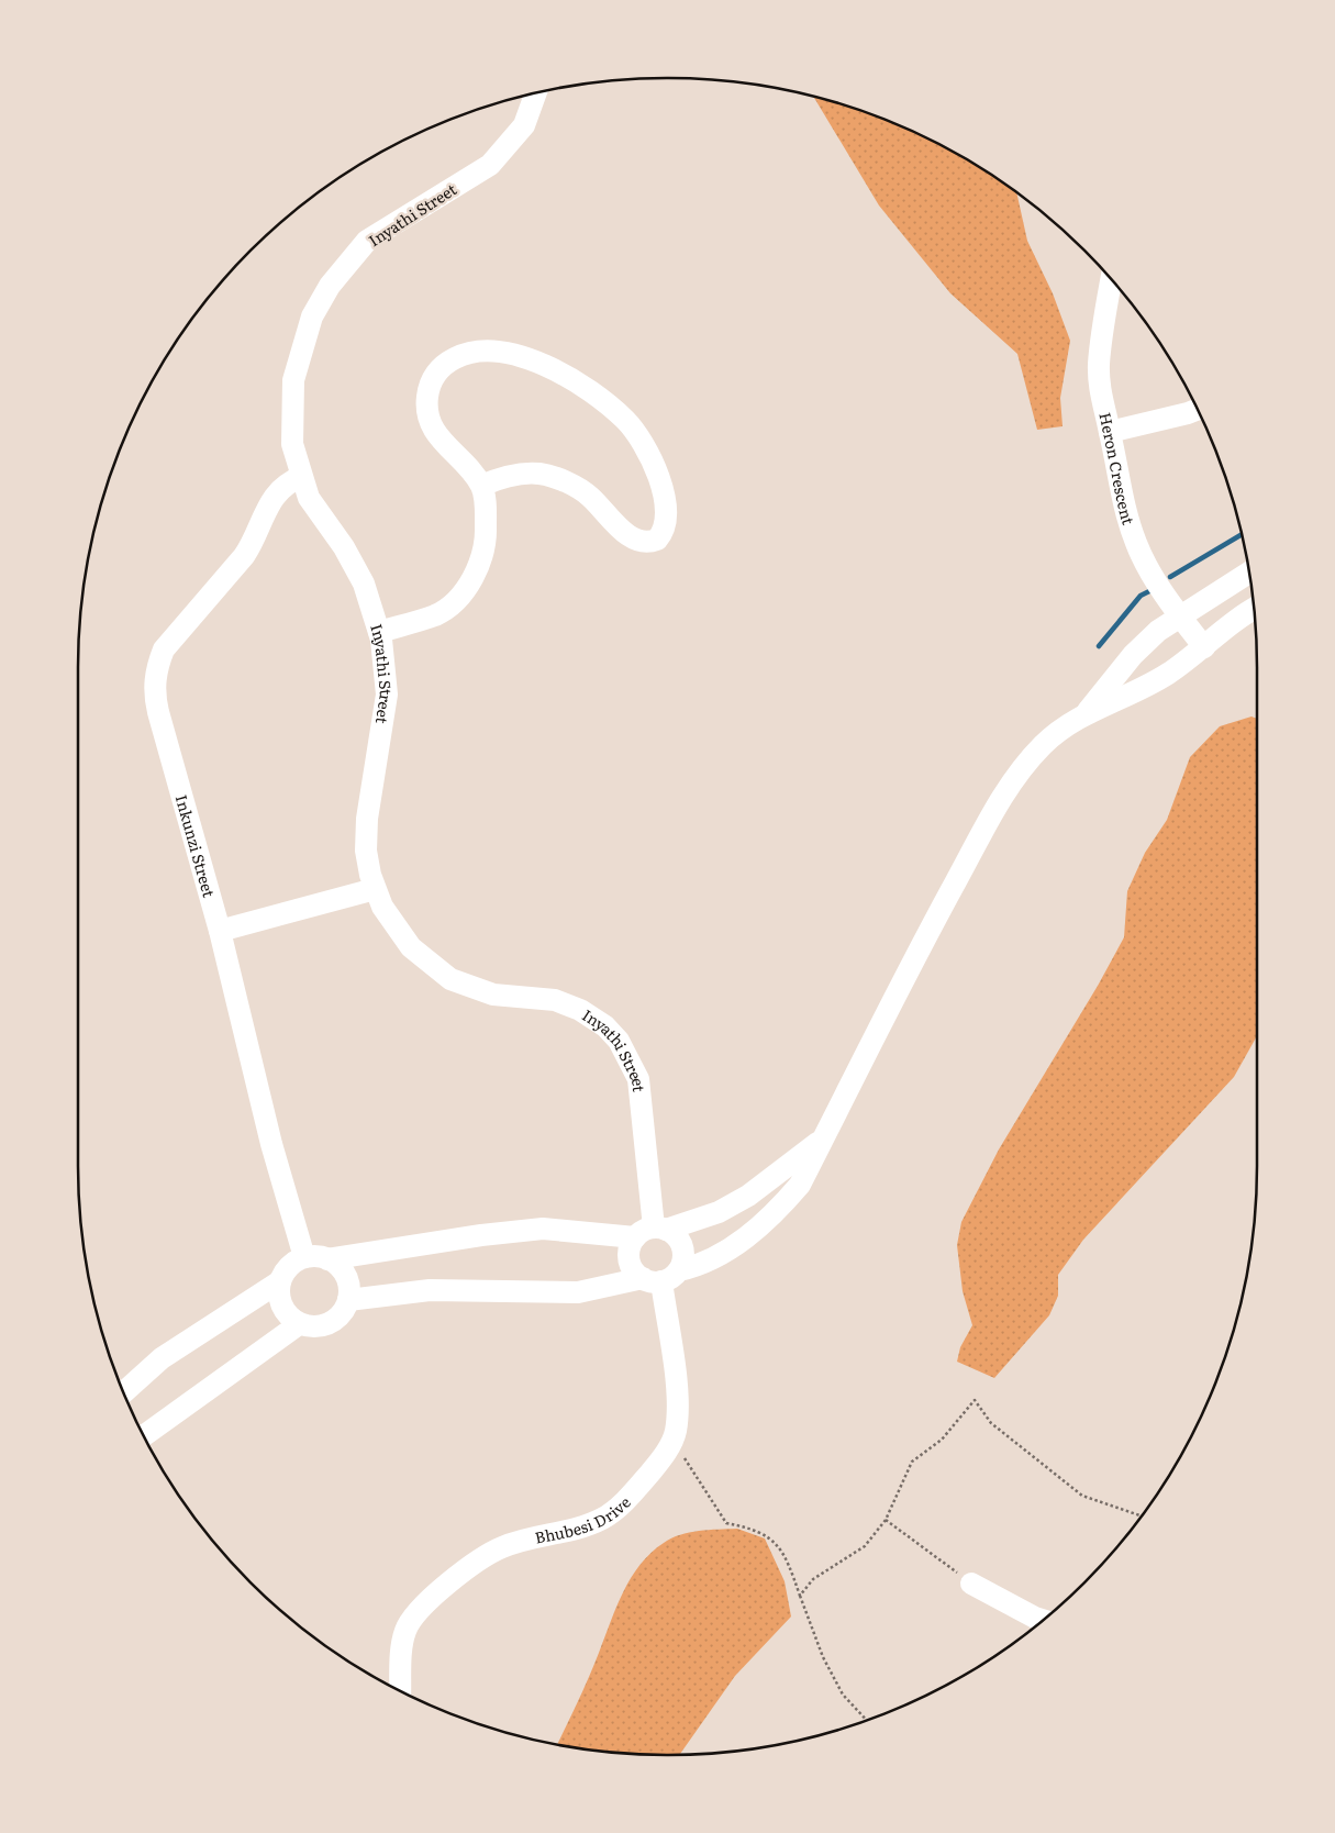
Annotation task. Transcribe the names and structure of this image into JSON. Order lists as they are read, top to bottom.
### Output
{
  "streets": {
    "street": [
      "Inyathi Street",
      "Heron Crescent",
      "Inkunzi Street",
      "Bhubesi Drive"
    ]
  },
  "crossings": [
    ["Inyathi Street", "Inkunzi Street"],
    ["Inyathi Street", "Bhubesi Drive"]
  ]
}
